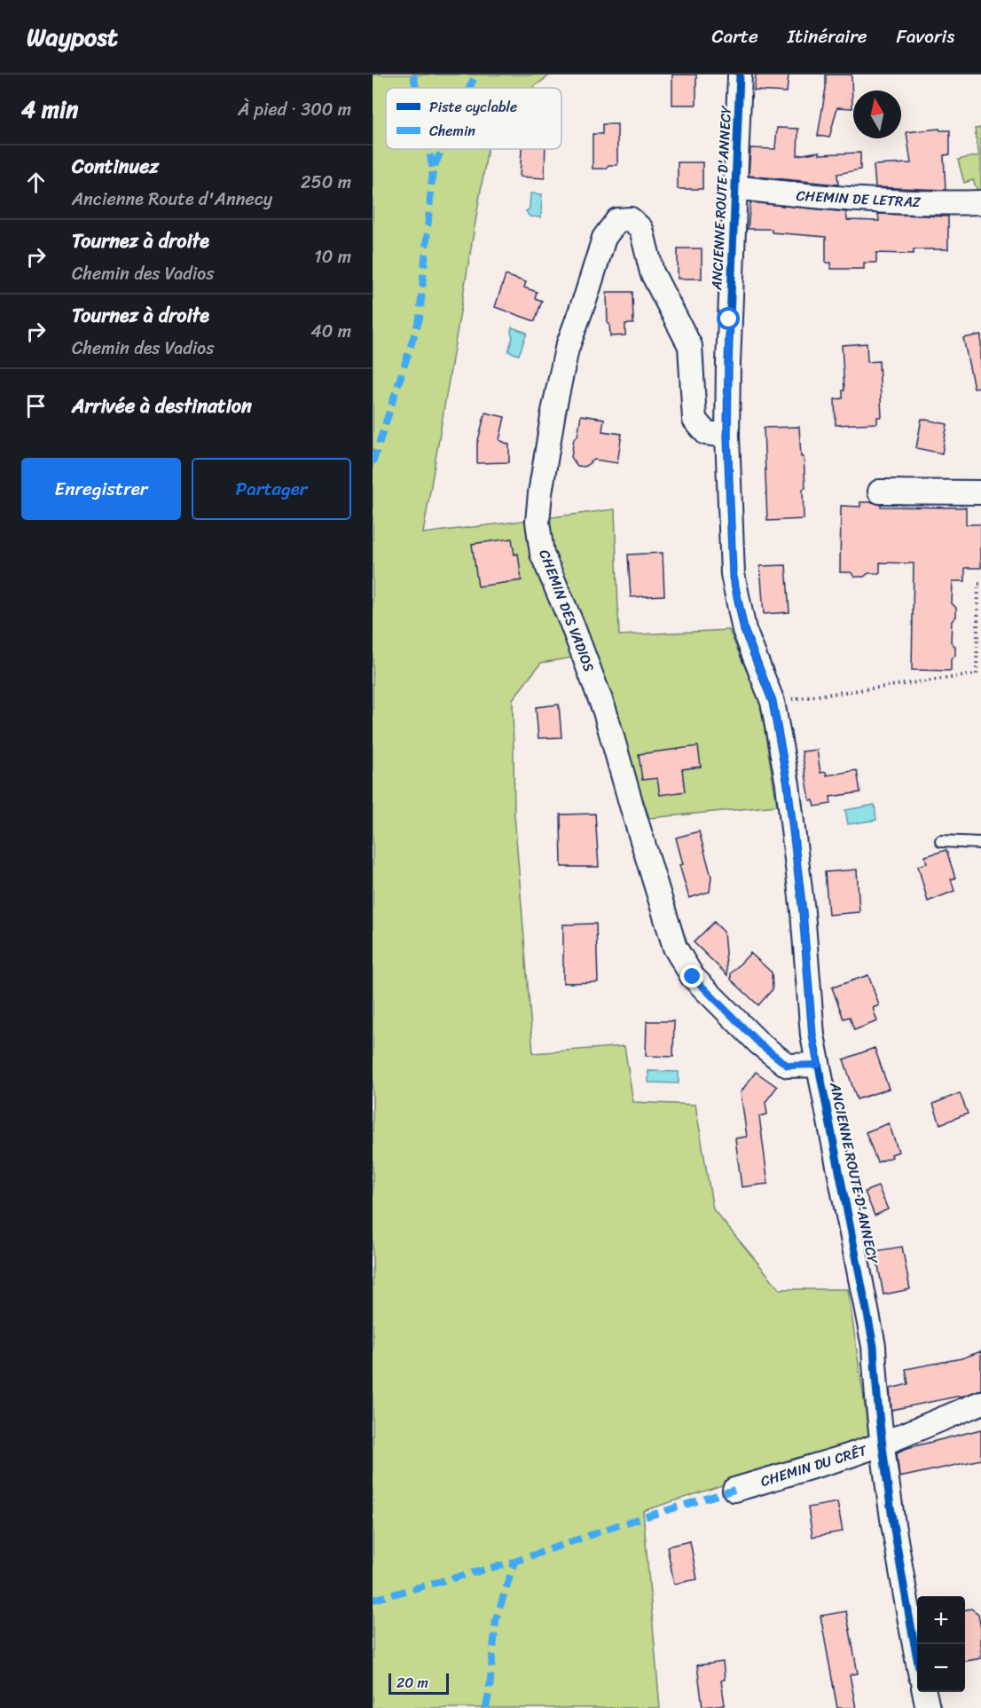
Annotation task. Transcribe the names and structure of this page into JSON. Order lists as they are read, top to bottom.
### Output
{
  "streets": {
    "street": [
      "ANCIENNE ROUTE D'ANNECY",
      "CHEMIN DE LETRAZ",
      "CHEMIN DES VADIOS",
      "CHEMIN DU CRÊT"
    ]
  },
  "crossings": [
    ["ANCIENNE ROUTE D'ANNECY", "CHEMIN DE LETRAZ"],
    ["ANCIENNE ROUTE D'ANNECY", "CHEMIN DES VADIOS"],
    ["ANCIENNE ROUTE D'ANNECY", "CHEMIN DU CRÊT"]
  ],
  "legend": ["Piste cyclable", "Chemin"],
  "scale_bar": "20 m",
  "north": "top",
  "page": {
    "header": "Waypost",
    "nav": ["Carte", "Itinéraire", "Favoris"],
    "heading": ["4 min", "À pied · 300 m"],
    "list": [
      ["Continuez", "Ancienne Route d'Annecy", "250 m"],
      ["Tournez à droite", "Chemin des Vadios", "10 m"],
      ["Tournez à droite", "Chemin des Vadios", "40 m"],
      "Arrivée à destination"
    ],
    "buttons": ["Enregistrer", "Partager"],
    "map_buttons": ["+", "−"],
    "scale": "20 m"
  }
}
